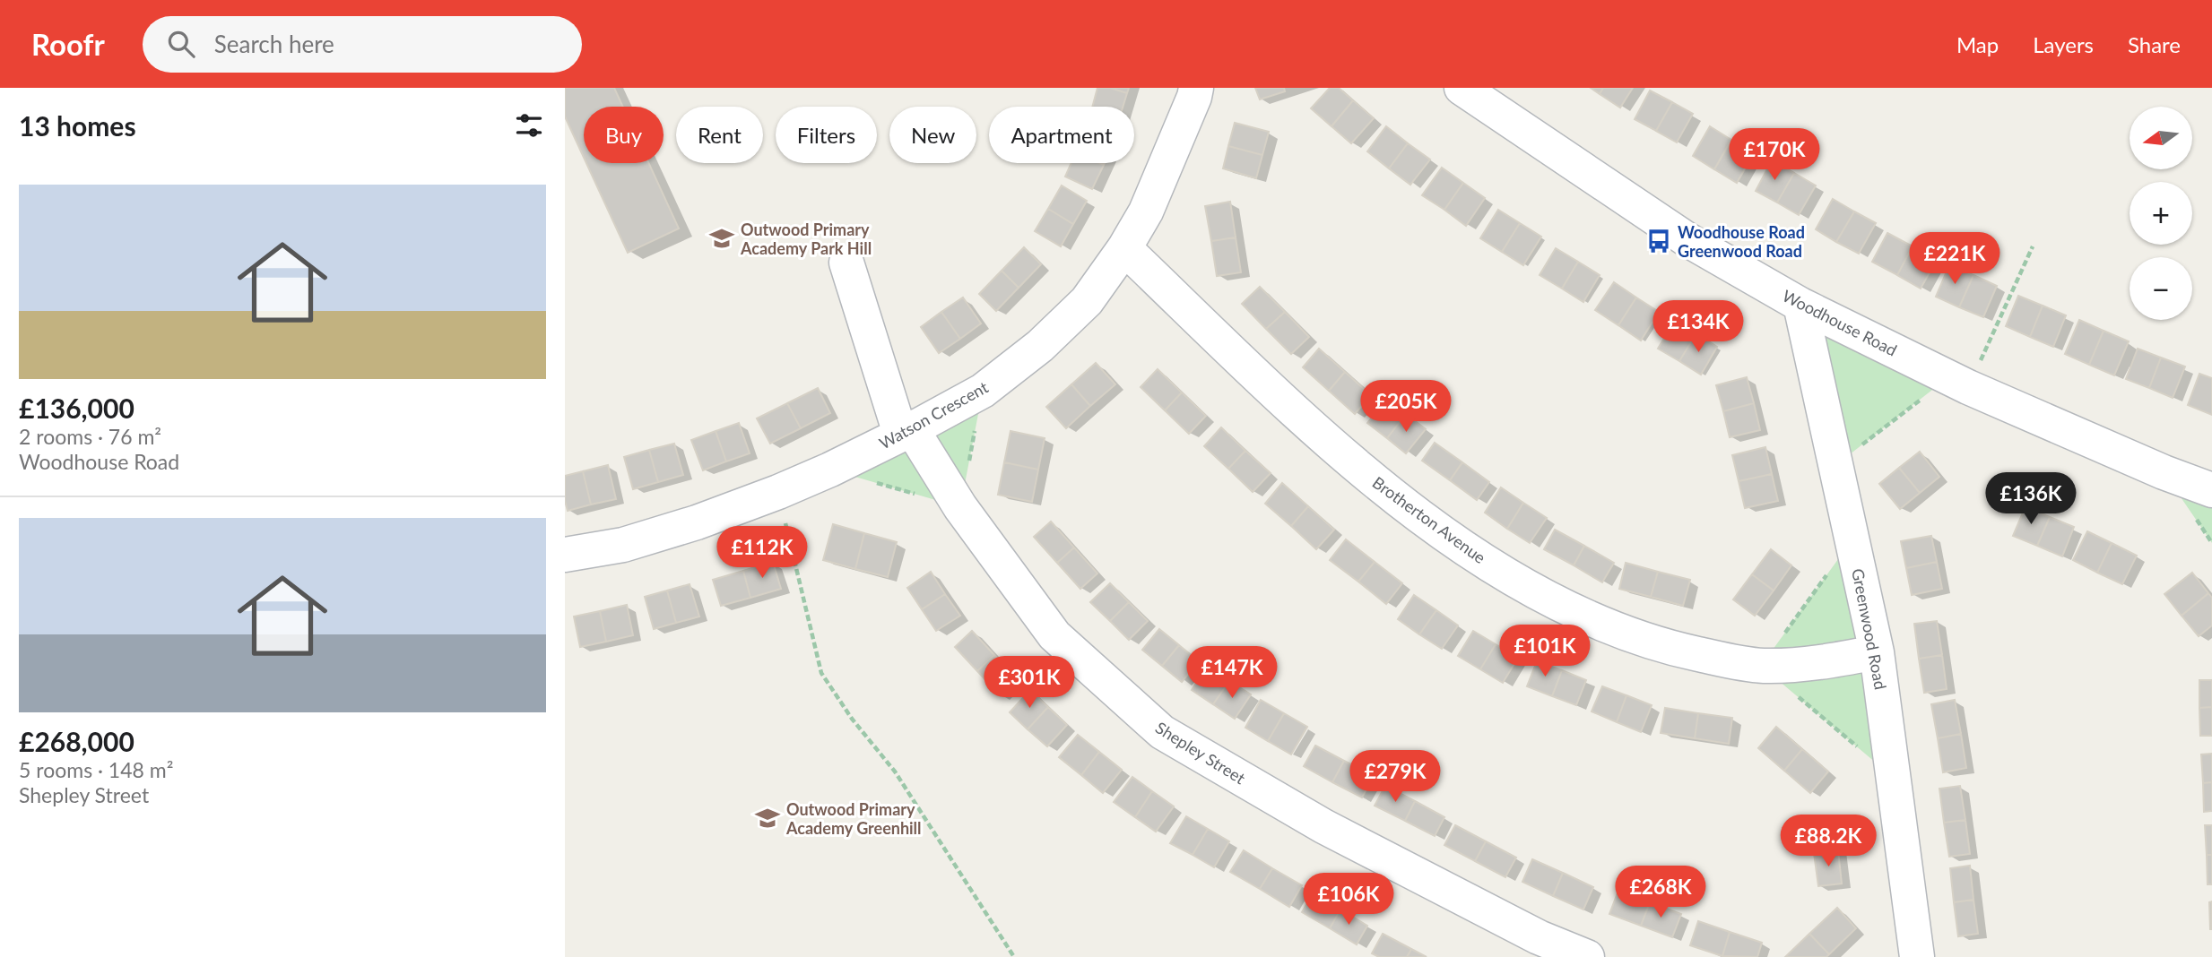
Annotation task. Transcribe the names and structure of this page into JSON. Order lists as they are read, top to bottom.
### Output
{
  "streets": {
    "street": [
      "Woodhouse Road",
      "Watson Crescent",
      "Brotherton Avenue",
      "Greenwood Road",
      "Shepley Street"
    ]
  },
  "crossings": [
    ["Woodhouse Road", "Greenwood Road"],
    ["Watson Crescent", "Brotherton Avenue"],
    ["Watson Crescent", "Shepley Street"],
    ["Brotherton Avenue", "Greenwood Road"]
  ],
  "places": {
    "school or university": ["Outwood Primary Academy Park Hill", "Outwood Primary Academy Greenhill"],
    "bus stop": ["Woodhouse Road Greenwood Road"]
  },
  "north": "left",
  "page": {
    "header": "Roofr",
    "search": "Search here",
    "nav": ["Map", "Layers", "Share"],
    "heading": "13 homes",
    "map_buttons": ["+", "−"],
    "chip": [
      "Buy",
      "Rent",
      "Filters",
      "New",
      "Apartment"
    ],
    "price": [
      "£170K",
      "£221K",
      "£134K",
      "£205K",
      "£136K",
      "£112K",
      "£101K",
      "£147K",
      "£301K",
      "£279K",
      "£88.2K",
      "£268K",
      "£106K"
    ],
    "list": [
      {
        "name": "£136,000",
        "note": "2 rooms · 76 m² · Woodhouse Road"
      },
      {
        "name": "£268,000",
        "note": "5 rooms · 148 m² · Shepley Street"
      }
    ]
  }
}
